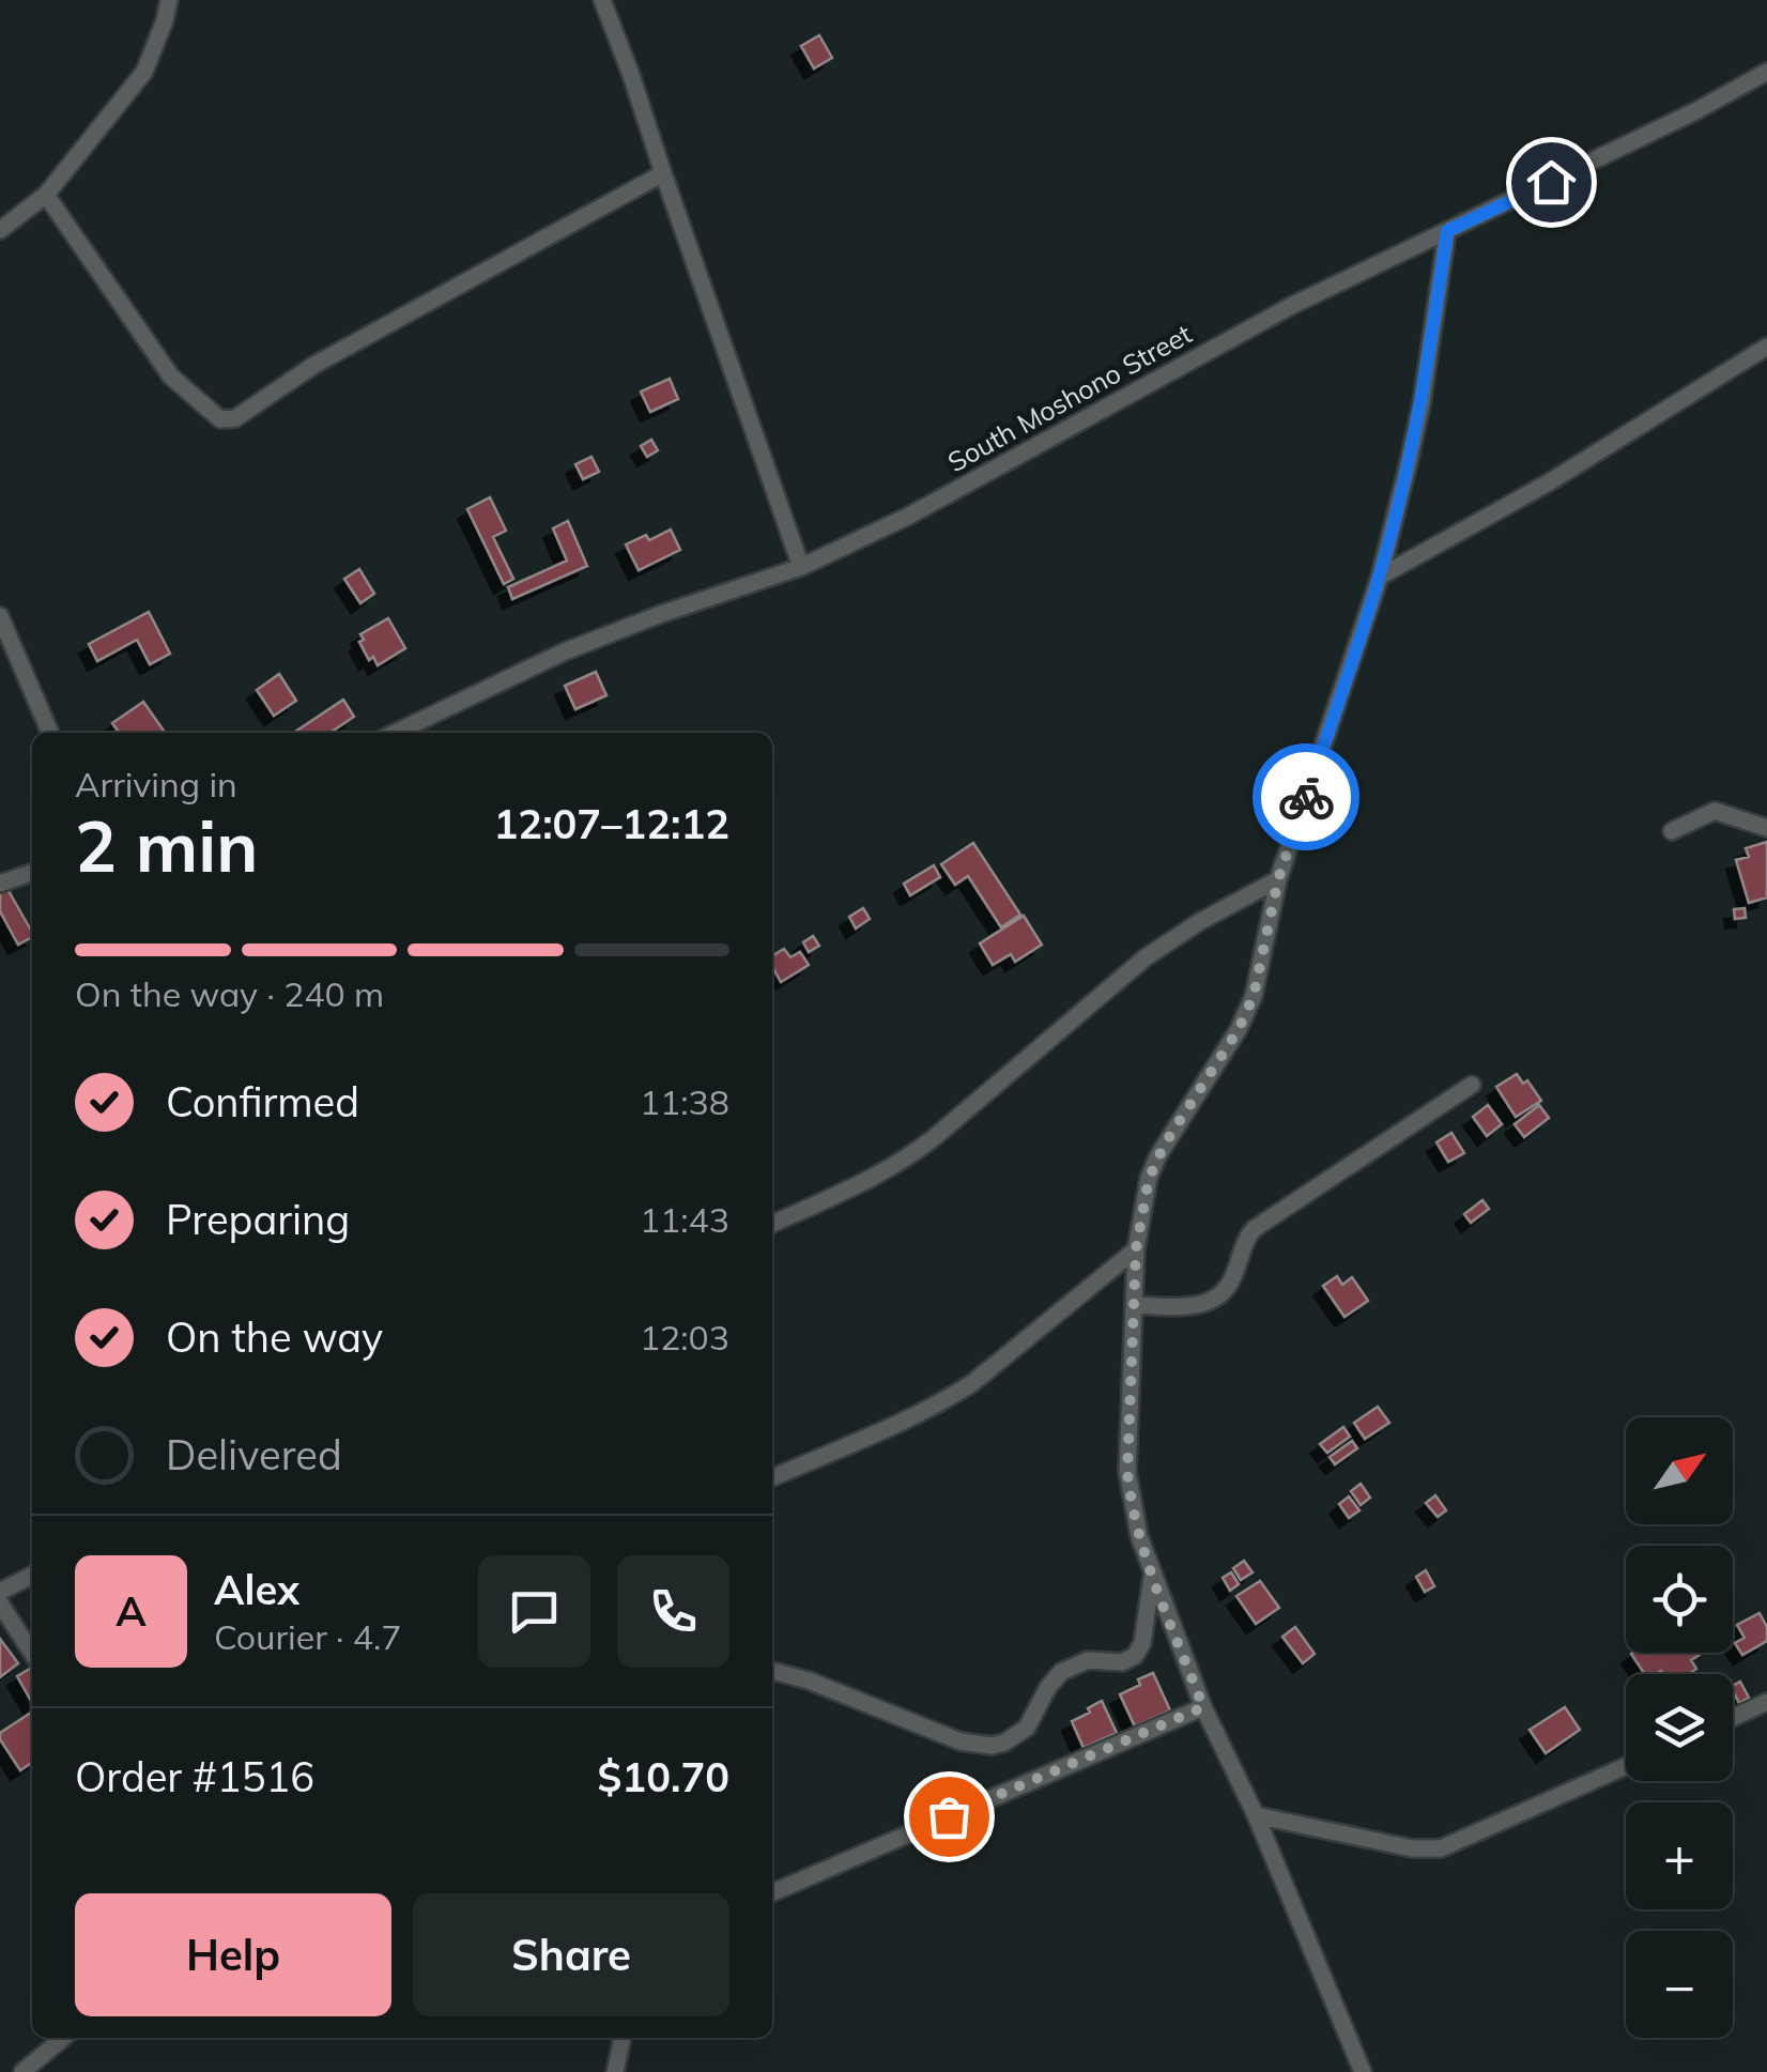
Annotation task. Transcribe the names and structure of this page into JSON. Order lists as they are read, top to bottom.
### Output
{
  "streets": {
    "street": ["South Moshono Street"]
  },
  "north": "top right",
  "page": {
    "heading": ["2 min", "Arriving in", "12:07–12:12"],
    "panel": [
      "Alex",
      "Courier · 4.7",
      "Order #1516",
      "$10.70"
    ],
    "bar": "On the way · 240 m",
    "list": [
      ["Confirmed", "11:38"],
      ["Preparing", "11:43"],
      ["On the way", "12:03"],
      "Delivered"
    ],
    "map_buttons": ["+", "−"],
    "round": "A",
    "buttons": ["Help", "Share"]
  }
}
